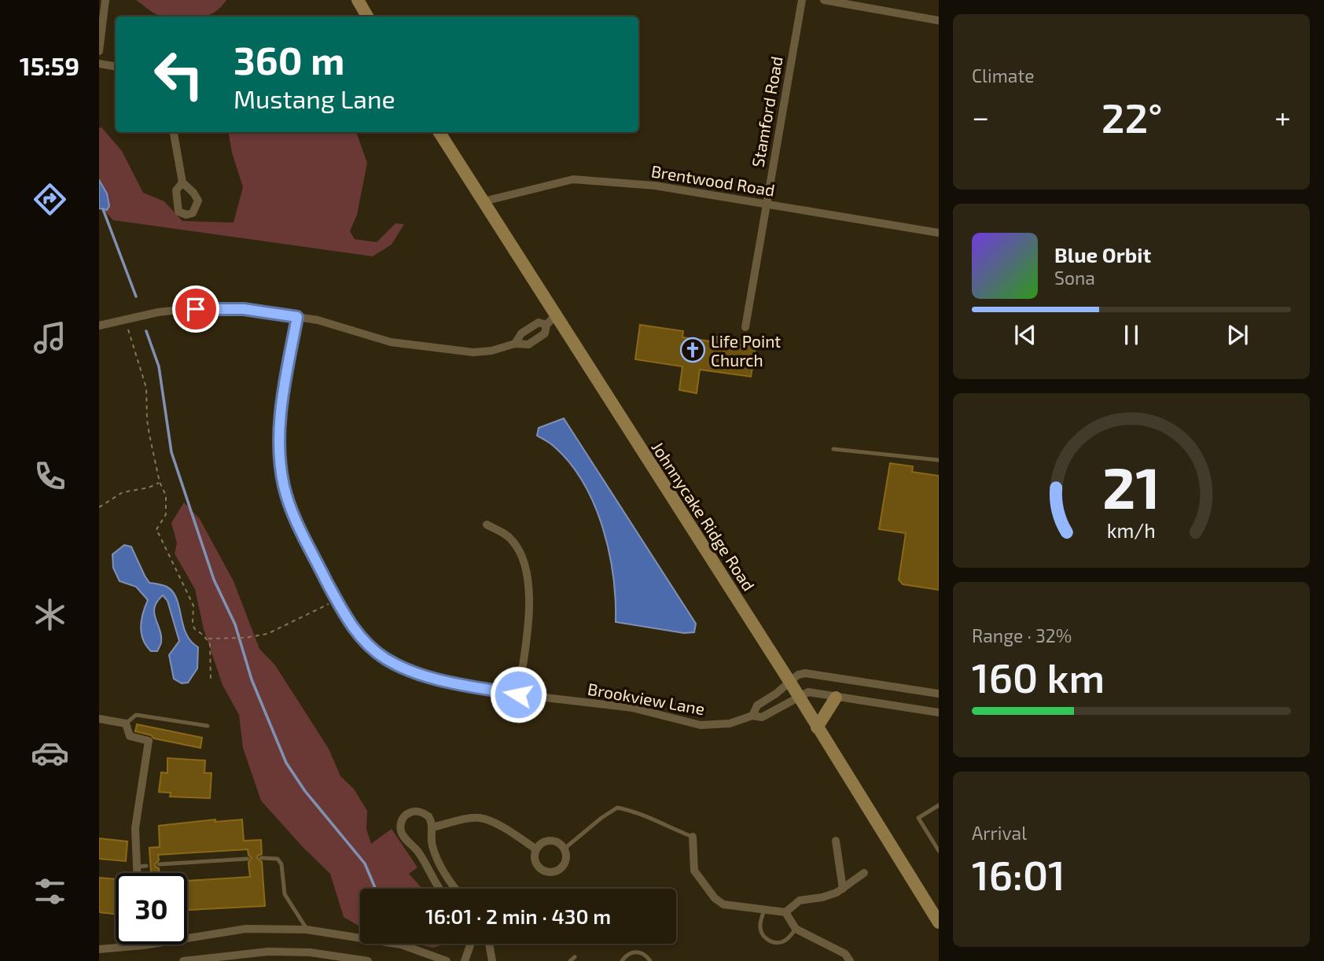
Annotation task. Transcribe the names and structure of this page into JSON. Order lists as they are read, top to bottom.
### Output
{
  "streets": {
    "main road": ["Johnnycake Ridge Road"],
    "street": ["Stamford Road", "Brentwood Road", "Brookview Lane"]
  },
  "crossings": [
    ["Stamford Road", "Brentwood Road"],
    ["Brentwood Road", "Johnnycake Ridge Road"],
    ["Johnnycake Ridge Road", "Brookview Lane"]
  ],
  "places": {
    "church": ["Life Point Church"]
  },
  "page": {
    "tabs": "15:59",
    "tile": [
      "Climate",
      ["Range · 32%", "160 km"],
      ["Arrival", "16:01"]
    ],
    "turn": ["360 m", "Mustang Lane"],
    "heat": ["−", "22°", "+"],
    "song": ["Blue Orbit", "Sona"],
    "limit": "30",
    "trip": "16:01 · 2 min · 430 m",
    "gauge": ["21", "km/h"]
  }
}
